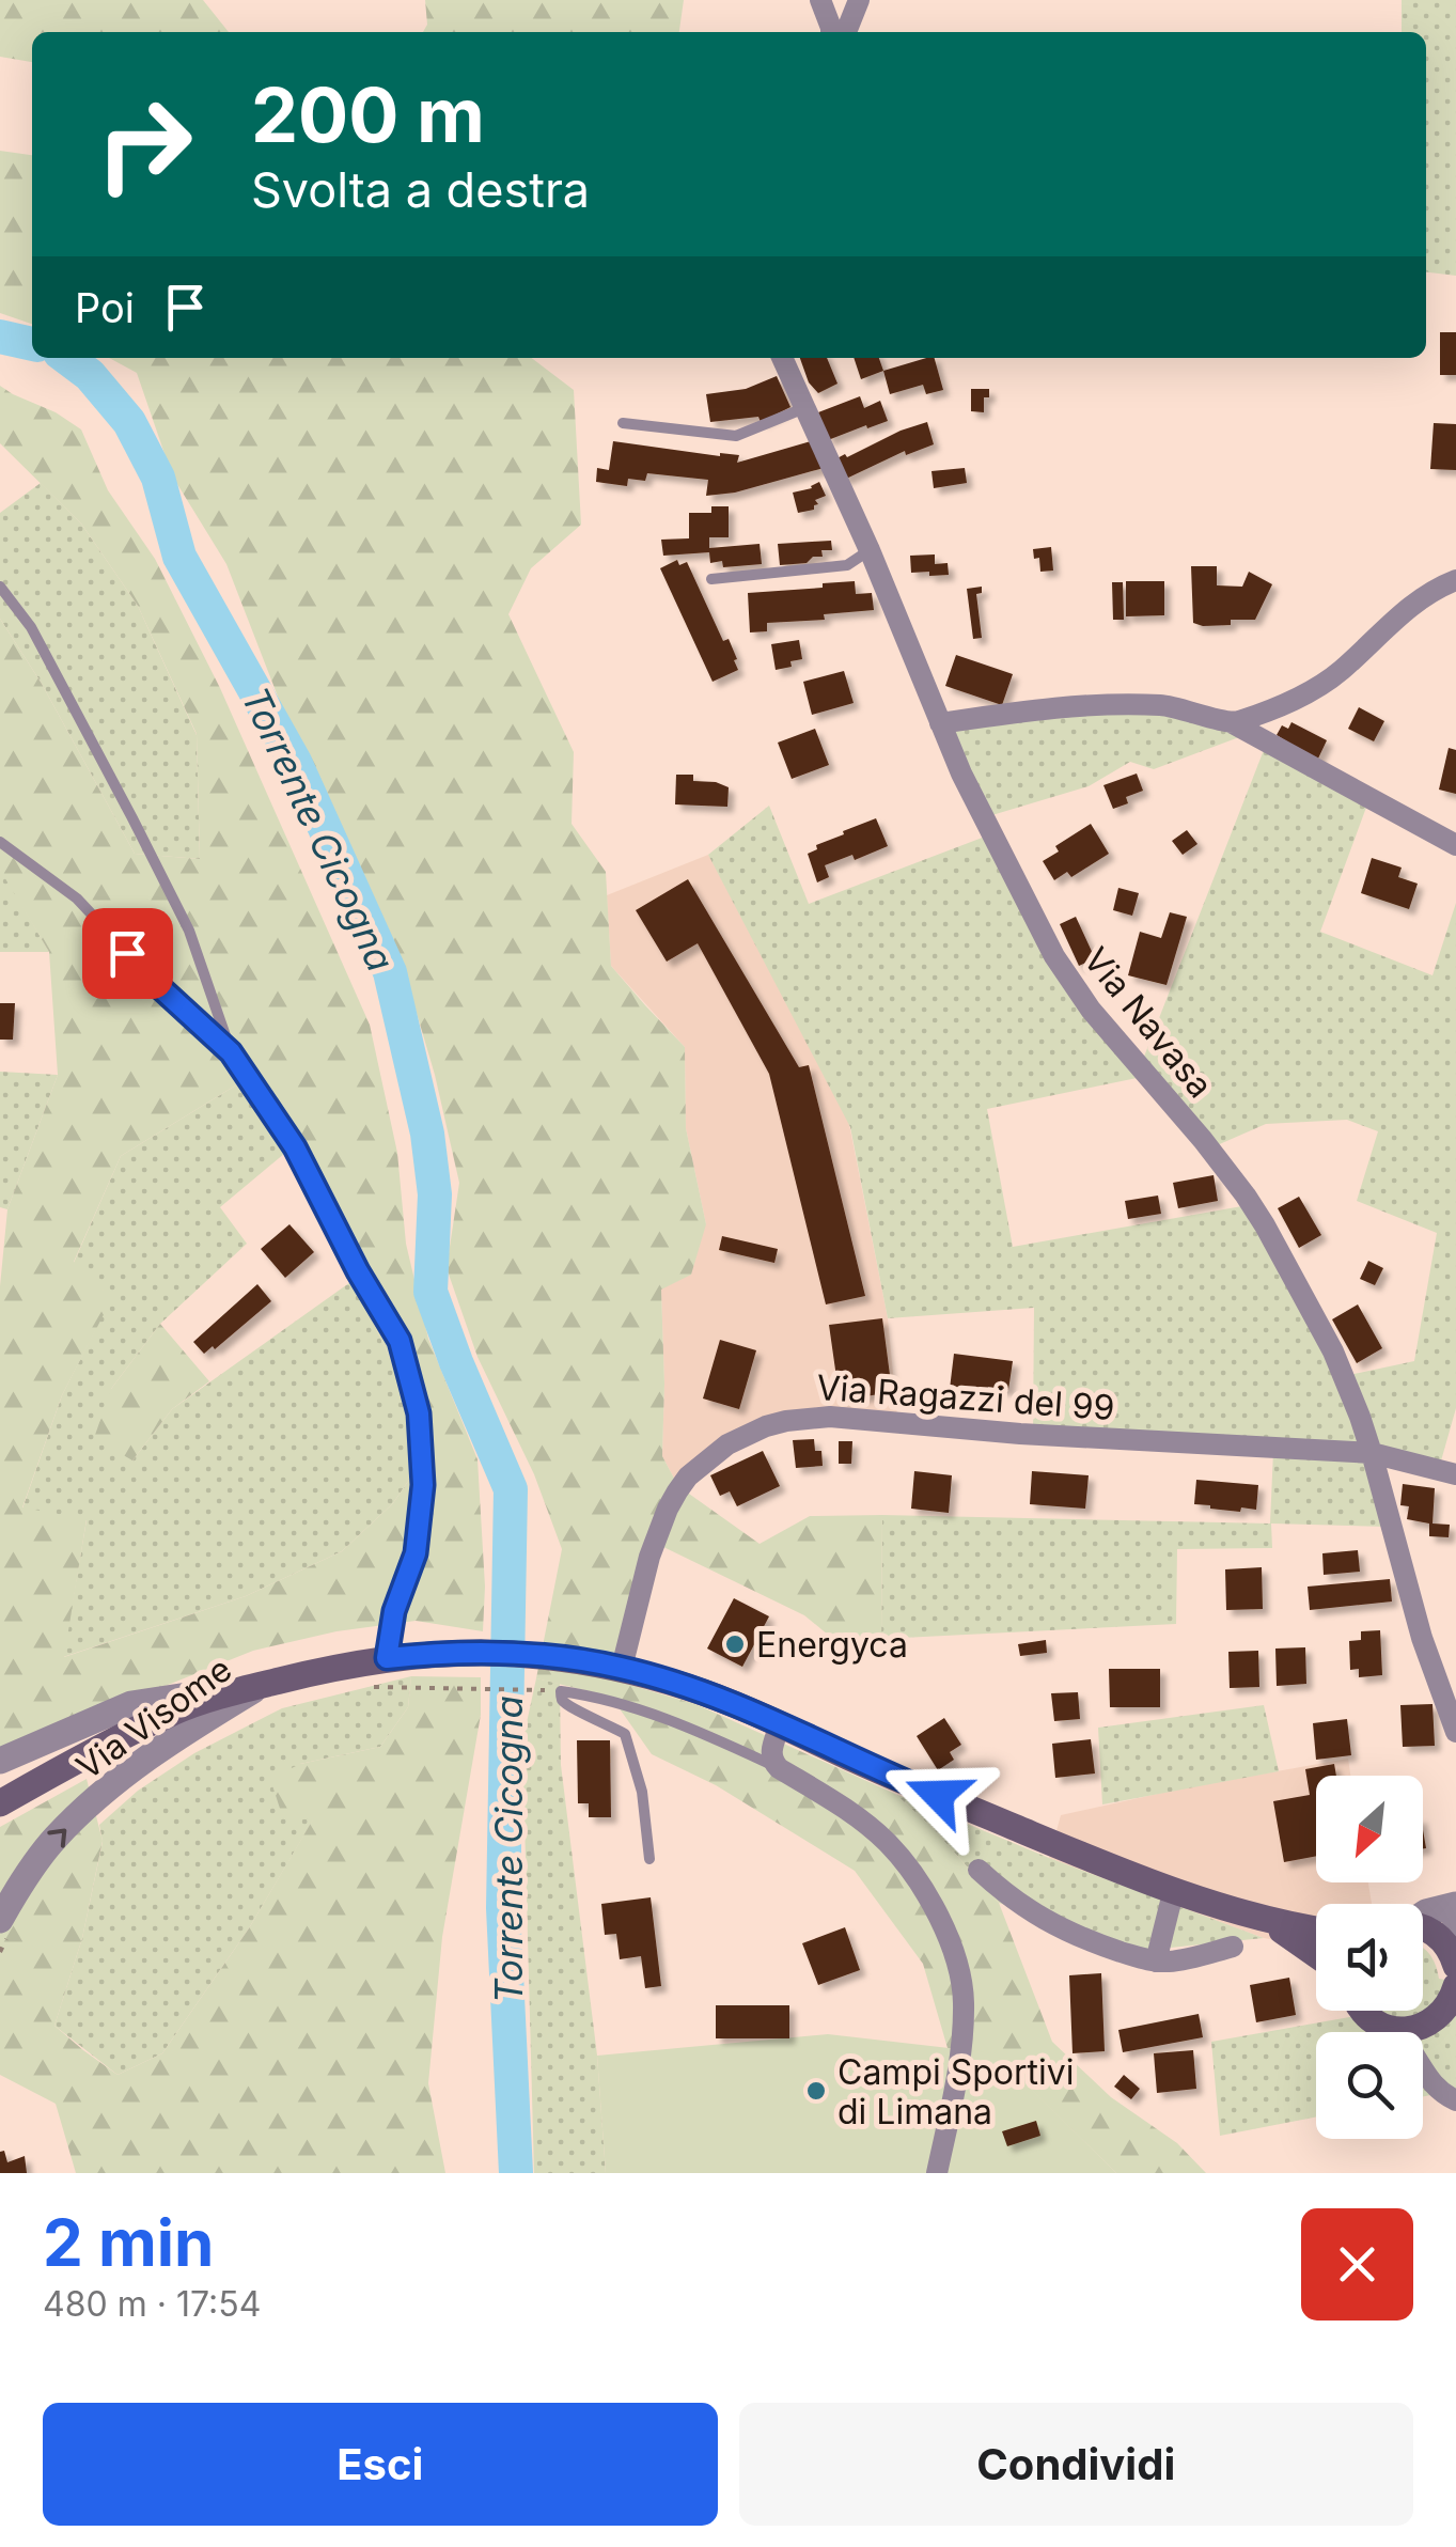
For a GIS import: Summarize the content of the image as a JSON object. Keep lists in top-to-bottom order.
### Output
{
  "streets": {
    "street": ["Via Navasa", "Via Ragazzi del 99", "Via Visome"]
  },
  "crossings": [
    ["Via Navasa", "Via Ragazzi del 99"]
  ],
  "one_way": ["Via Visome"],
  "water": ["Torrente Cicogna"],
  "places": ["Energyca", "Campi Sportivi di Limana"],
  "north": "bottom left",
  "page": {
    "turn": ["200 m", "Svolta a destra"],
    "then": "Poi",
    "heading": ["2 min", "480 m · 17:54"],
    "buttons": ["Esci", "Condividi"]
  }
}
